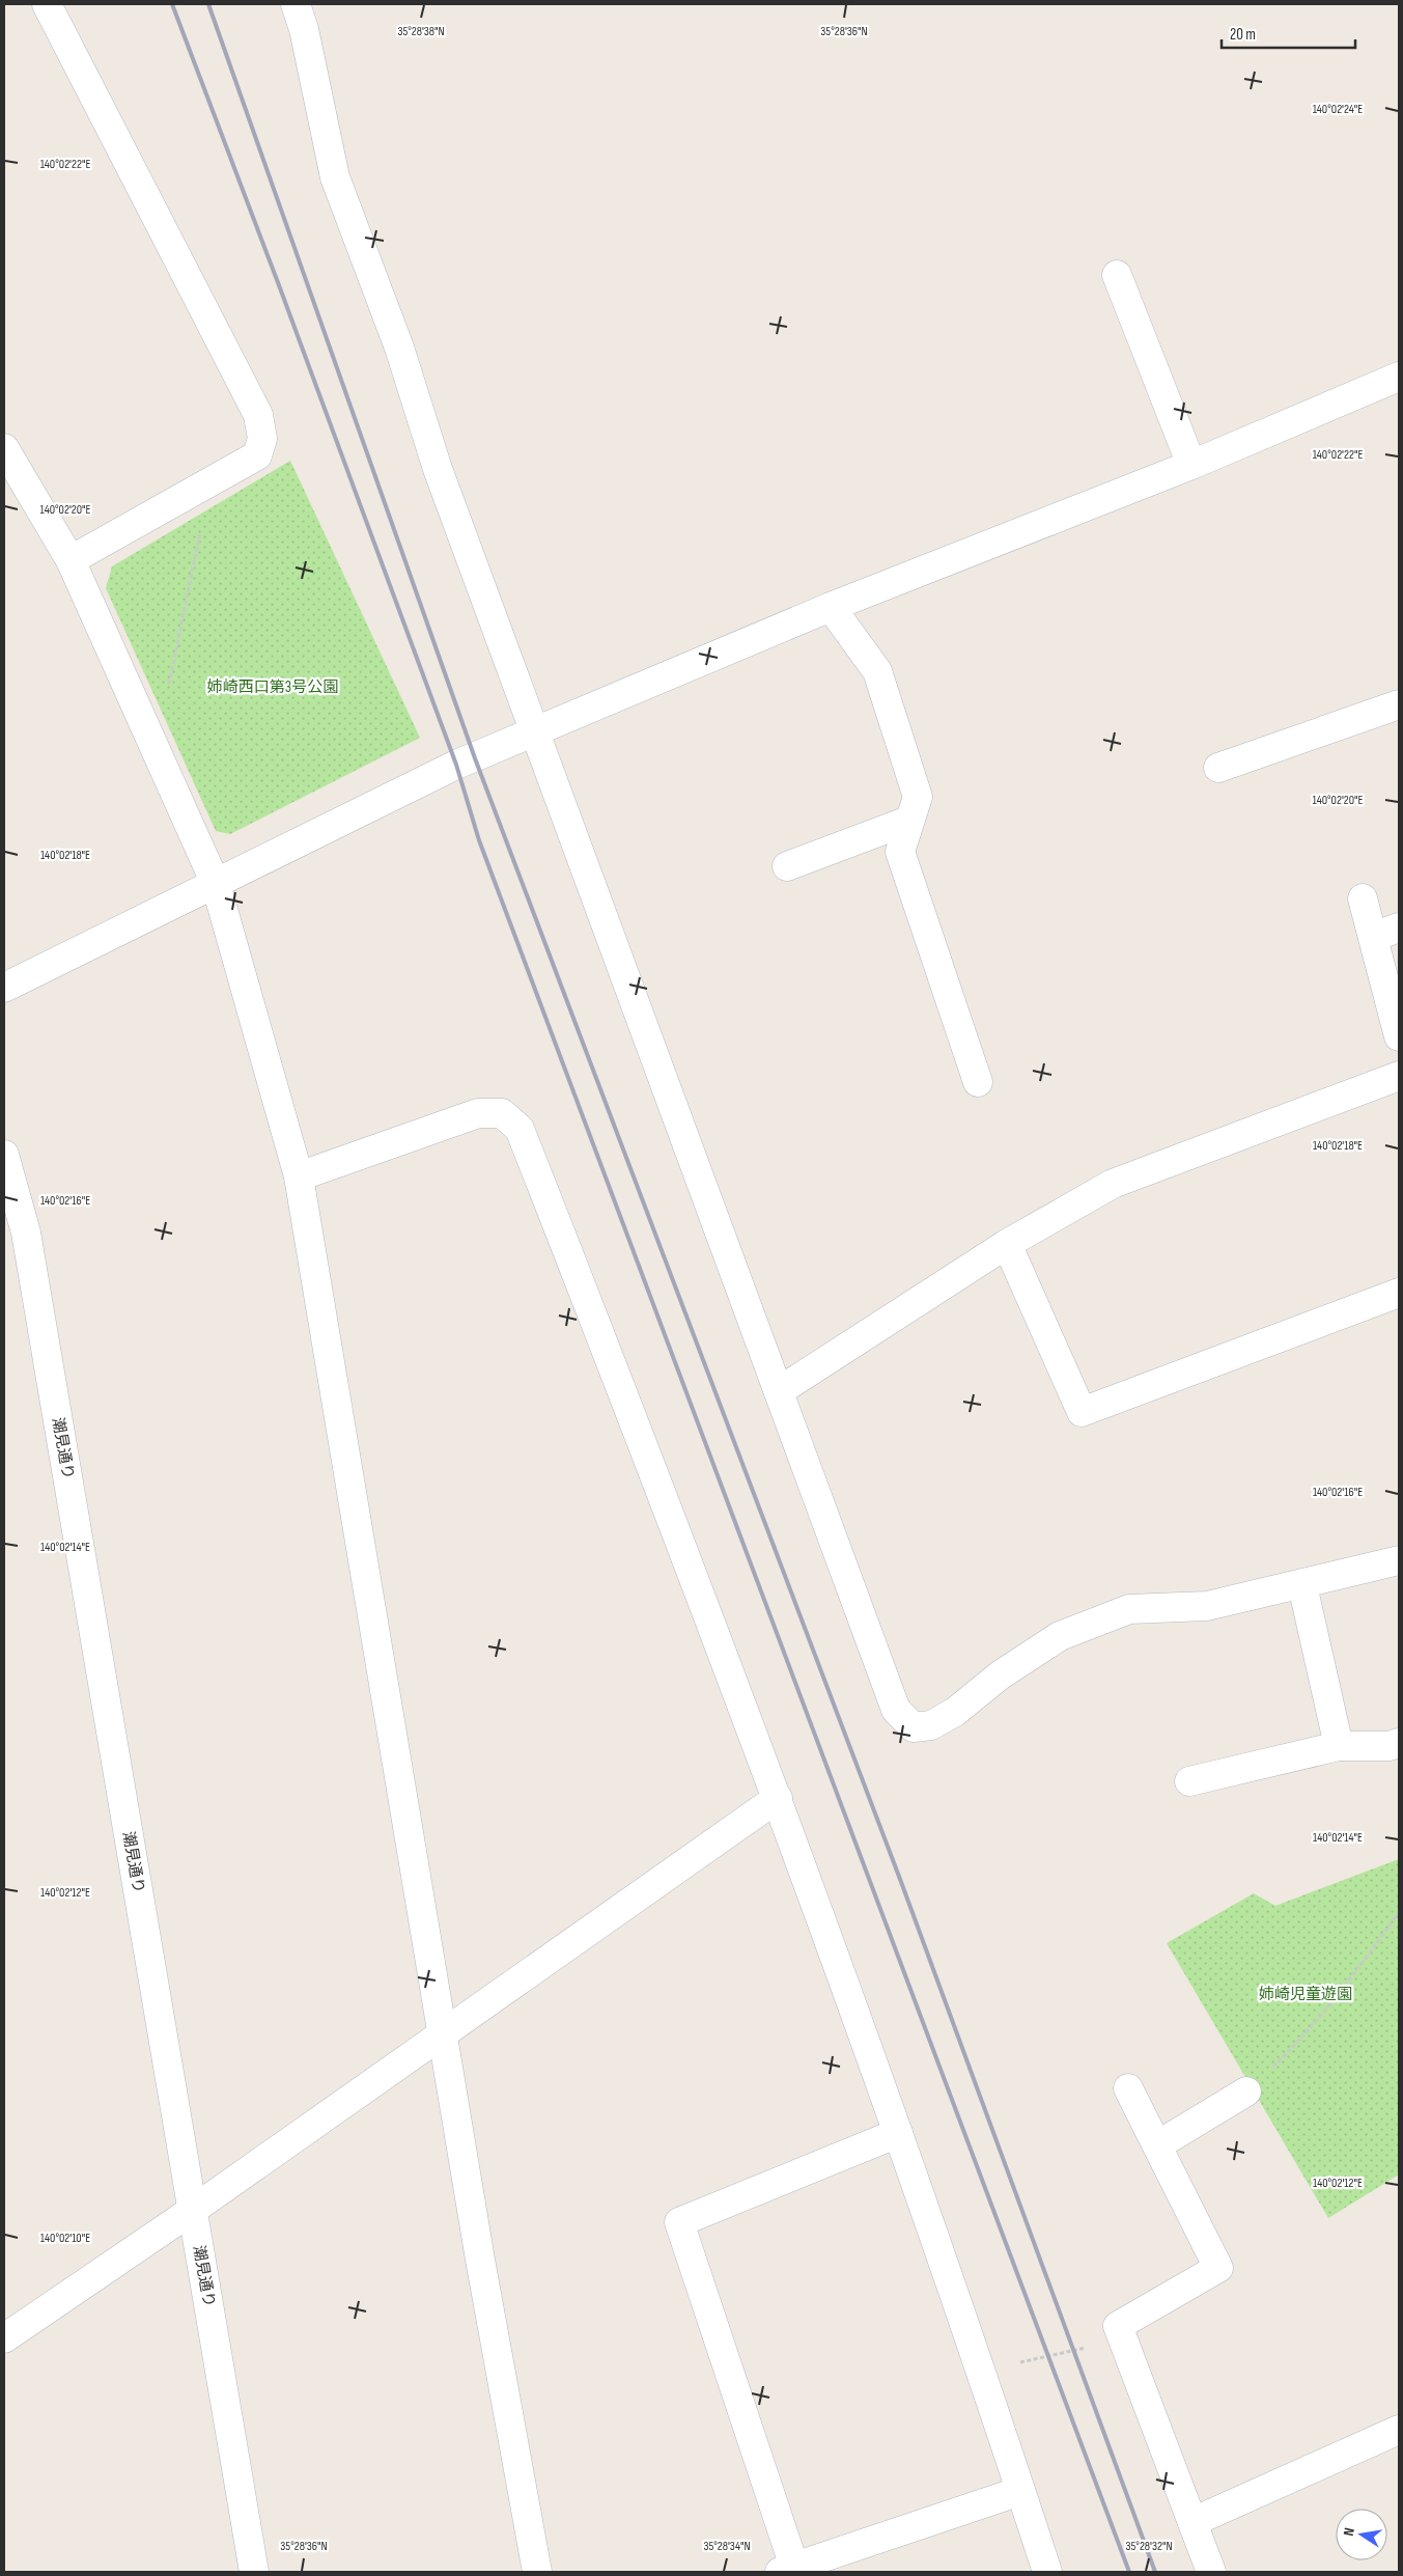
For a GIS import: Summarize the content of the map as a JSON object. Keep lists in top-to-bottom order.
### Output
{
  "streets": {
    "street": ["潮見通り"]
  },
  "parks": ["姉崎西口第3号公園", "姉崎児童遊園"],
  "scale_bar": "20 m",
  "north": "left",
  "coordinates": [
    "35°28'38\"N",
    "35°28'36\"N",
    "140°02'24\"E",
    "140°02'22\"E",
    "140°02'20\"E",
    "140°02'18\"E",
    "140°02'16\"E",
    "140°02'14\"E",
    "140°02'12\"E",
    "140°02'10\"E",
    "35°28'34\"N",
    "35°28'32\"N"
  ]
}
